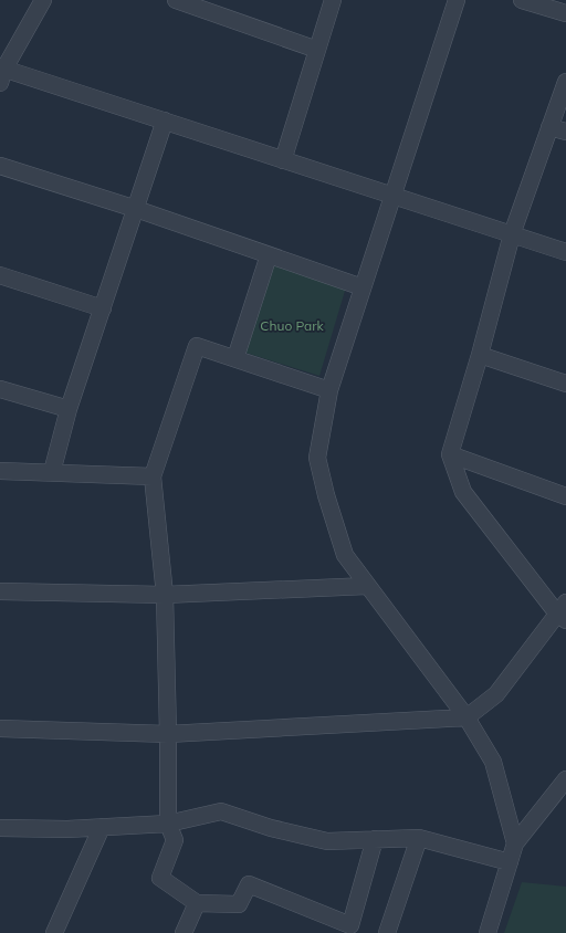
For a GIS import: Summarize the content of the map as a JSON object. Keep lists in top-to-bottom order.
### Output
{
  "parks": ["Chuo Park"]
}
